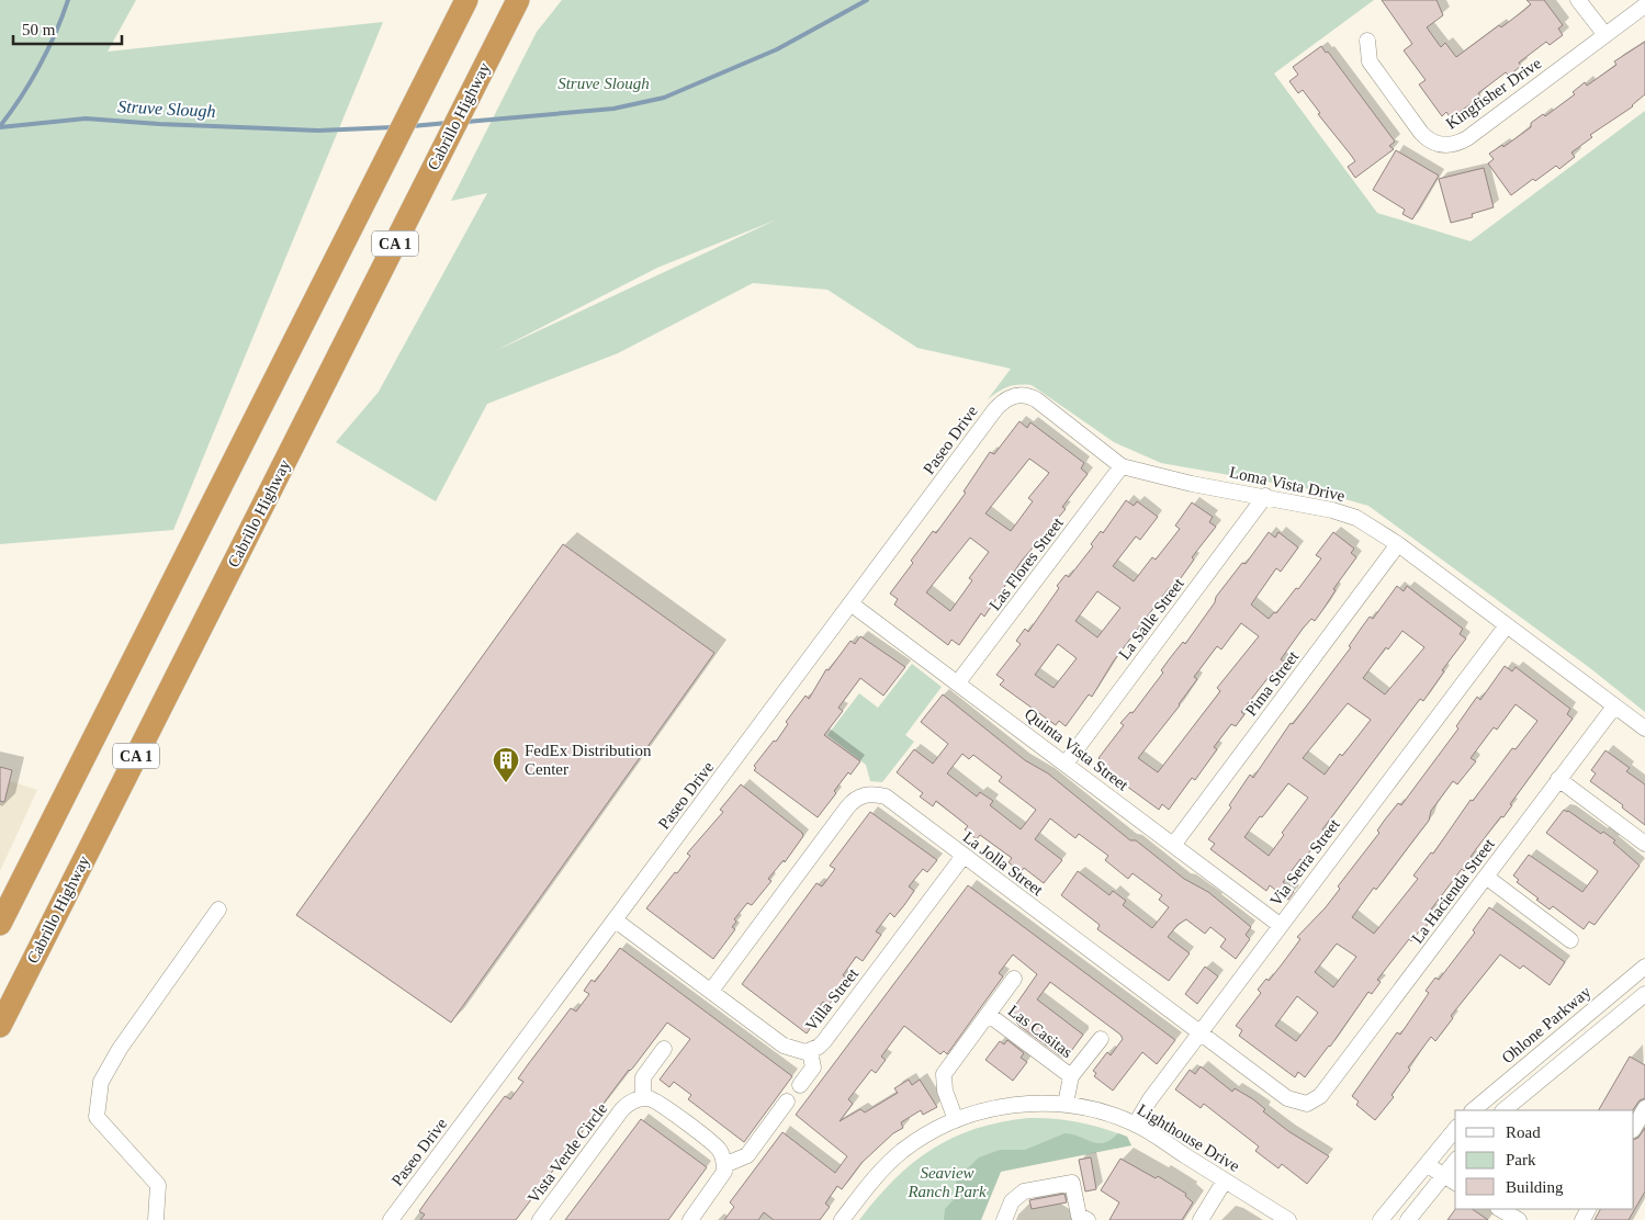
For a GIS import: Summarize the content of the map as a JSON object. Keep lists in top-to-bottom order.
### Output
{
  "streets": {
    "highway": ["Cabrillo Highway", "CA 1"],
    "street": [
      "Kingfisher Drive",
      "Paseo Drive",
      "Loma Vista Drive",
      "Las Flores Street",
      "La Salle Street",
      "Pima Street",
      "Quinta Vista Street",
      "Via Serra Street",
      "La Jolla Street",
      "La Hacienda Street",
      "Villa Street",
      "Ohlone Parkway",
      "Las Casitas",
      "Lighthouse Drive",
      "Vista Verde Circle"
    ]
  },
  "crossings": [
    ["Paseo Drive", "Loma Vista Drive"],
    ["Paseo Drive", "Quinta Vista Street"],
    ["Paseo Drive", "Villa Street"],
    ["Loma Vista Drive", "Las Flores Street"],
    ["Loma Vista Drive", "La Salle Street"],
    ["Loma Vista Drive", "Pima Street"],
    ["Loma Vista Drive", "Via Serra Street"],
    ["Loma Vista Drive", "La Hacienda Street"],
    ["Las Flores Street", "Quinta Vista Street"],
    ["La Salle Street", "Quinta Vista Street"],
    ["Pima Street", "Quinta Vista Street"],
    ["Quinta Vista Street", "Via Serra Street"],
    ["Via Serra Street", "La Jolla Street"],
    ["Via Serra Street", "Lighthouse Drive"],
    ["La Jolla Street", "La Hacienda Street"],
    ["La Jolla Street", "Villa Street"]
  ],
  "water": ["Struve Slough"],
  "parks": ["Struve Slough", "Seaview Ranch Park"],
  "places": {
    "building": ["FedEx Distribution Center"]
  },
  "legend": ["Road", "Park", "Building"],
  "scale_bar": "50 m"
}
